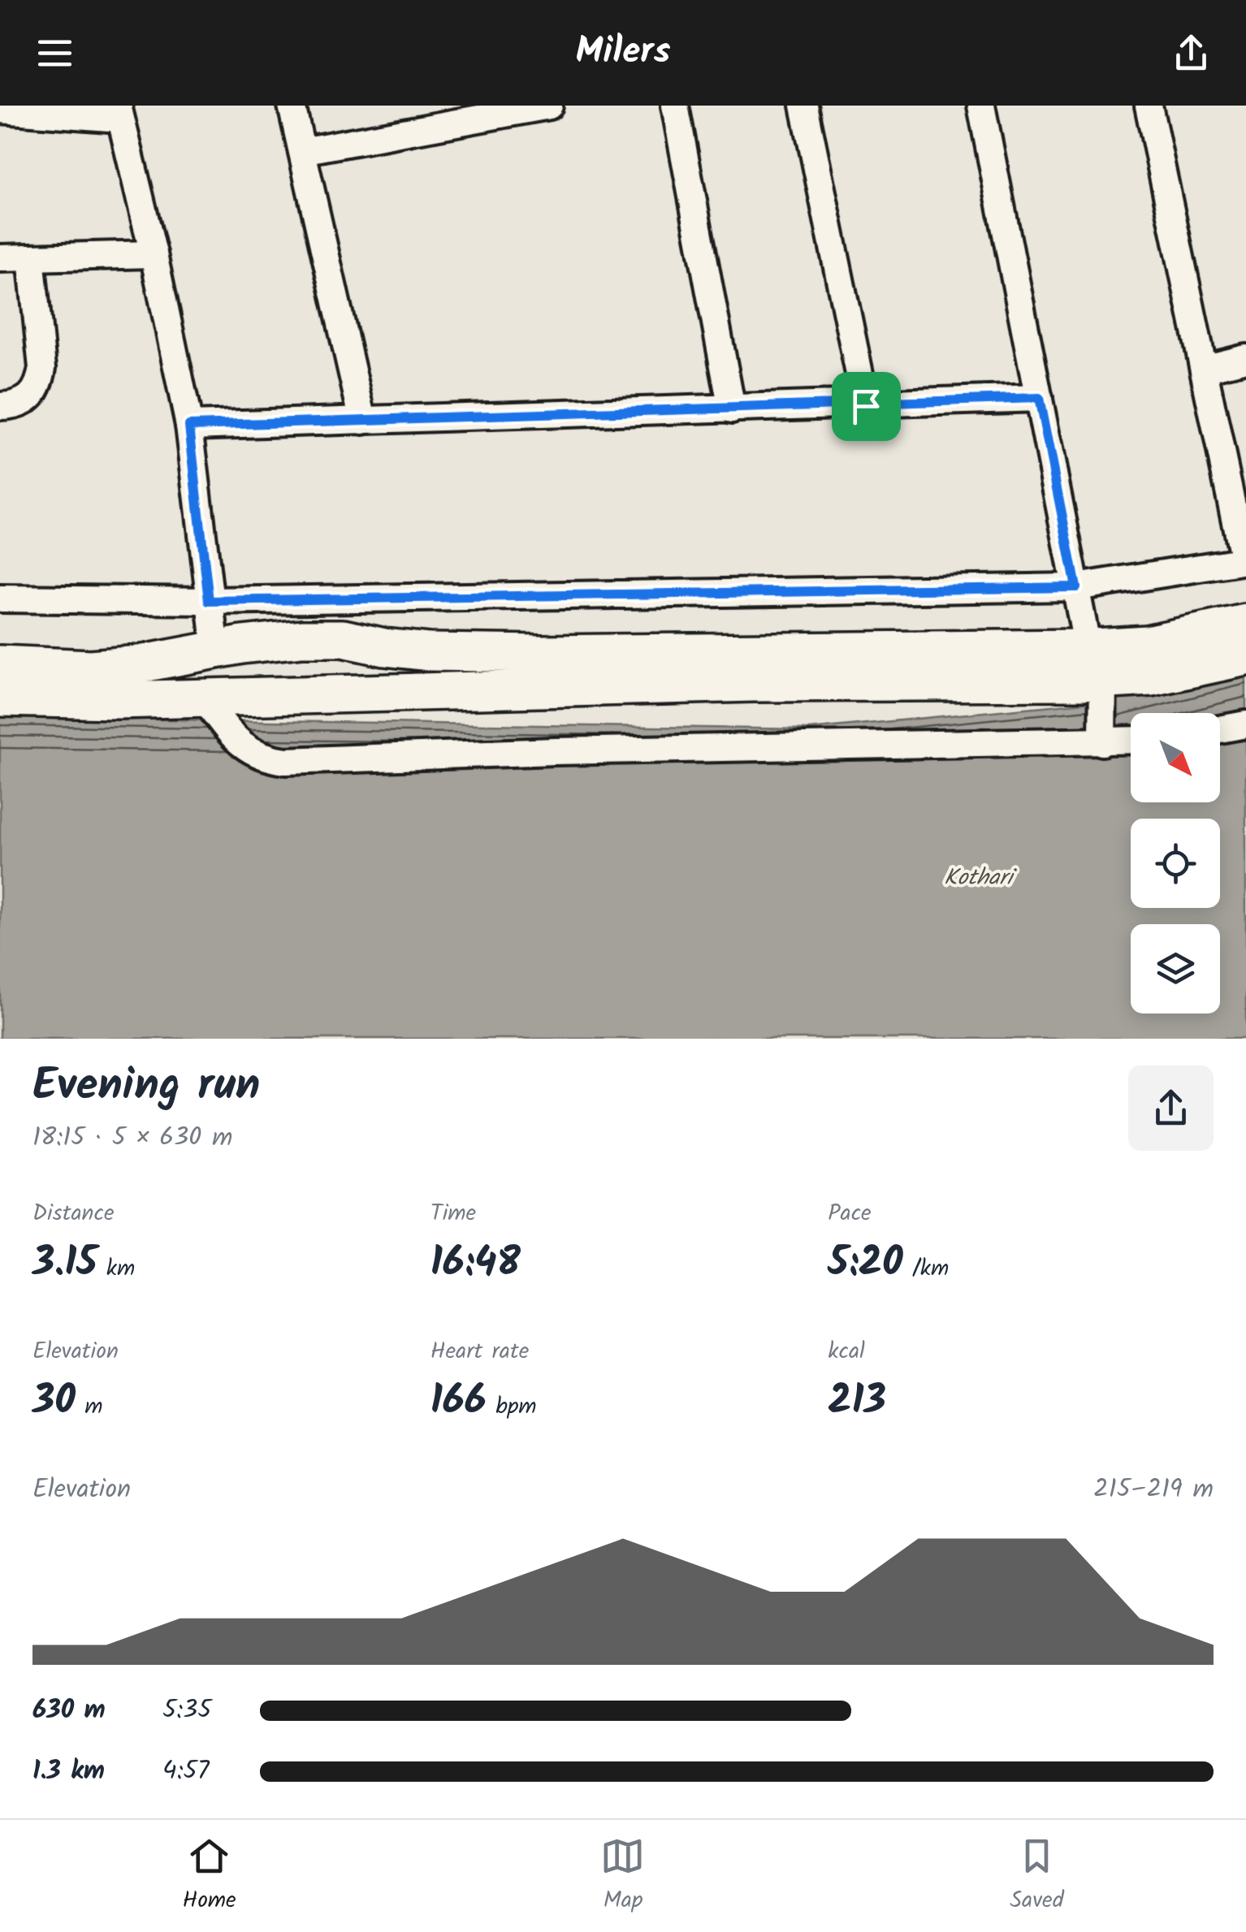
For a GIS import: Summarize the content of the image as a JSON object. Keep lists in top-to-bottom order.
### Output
{
  "water": ["Kothari"],
  "north": "bottom right",
  "page": {
    "header": "Milers",
    "heading": ["Evening run", "18:15 · 5 × 630 m"],
    "stats": [
      ["Distance", "3.15 km"],
      ["Time", "16:48"],
      ["Pace", "5:20 /km"],
      ["Elevation", "30 m"],
      ["Heart rate", "166 bpm"],
      ["kcal", "213"]
    ],
    "chart": ["Elevation", "215–219 m"],
    "list": [
      {
        "name": "630 m",
        "note": "5:35"
      },
      {
        "name": "1.3 km",
        "note": "4:57"
      }
    ],
    "tabs": ["Home", "Map", "Saved"]
  }
}
